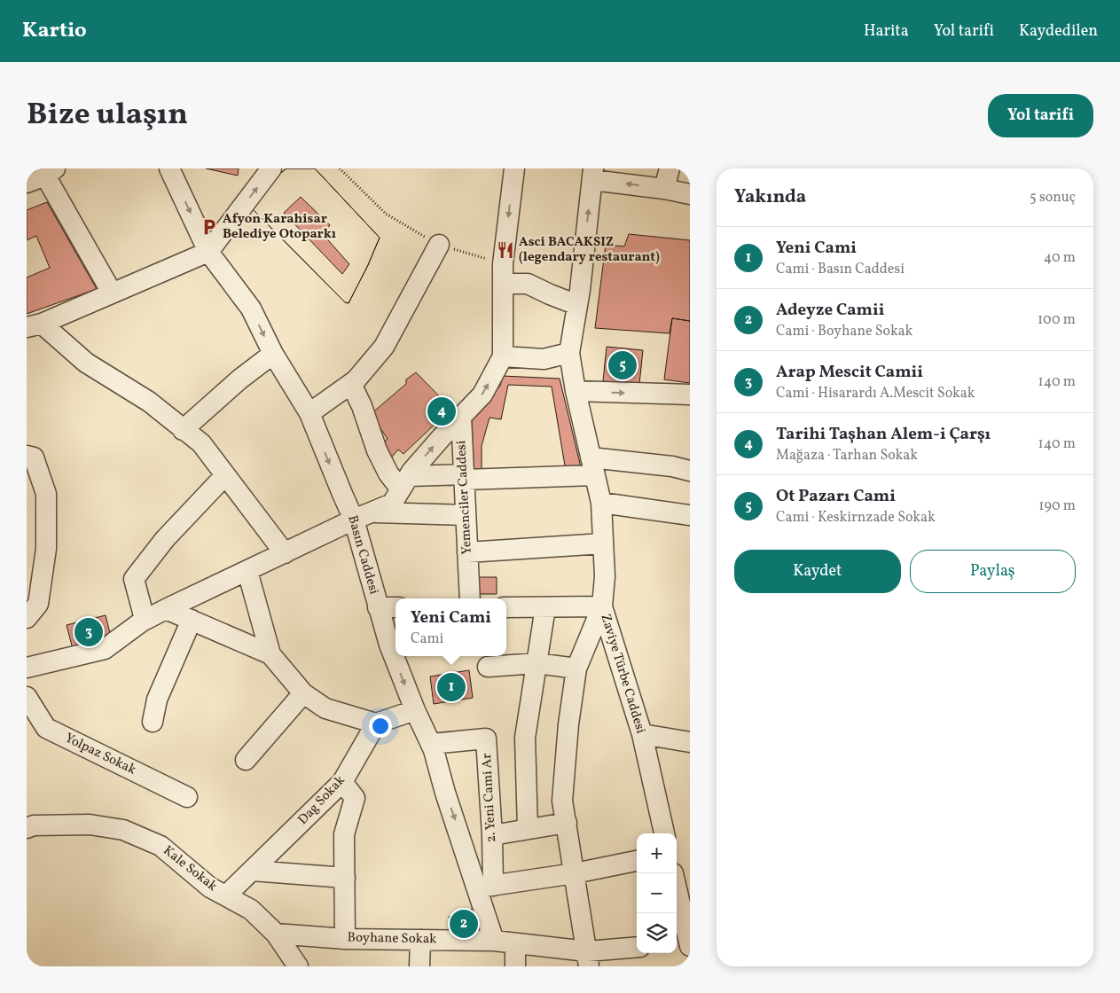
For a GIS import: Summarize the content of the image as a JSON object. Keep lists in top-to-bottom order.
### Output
{
  "streets": {
    "street": [
      "Yemenciler Caddesi",
      "Basın Caddesi",
      "Zaviye Türbe Caddesi",
      "Yolpaz Sokak",
      "2. Yeni Cami Ar",
      "Dag Sokak",
      "Kale Sokak",
      "Boyhane Sokak"
    ]
  },
  "crossings": [
    ["Basın Caddesi", "2. Yeni Cami Ar"],
    ["Basın Caddesi", "Boyhane Sokak"],
    ["Dag Sokak", "Kale Sokak"],
    ["Kale Sokak", "Boyhane Sokak"]
  ],
  "places": {
    "parking": ["Afyon Karahisar Belediye Otoparkı"],
    "restaurant": ["Asci BACAKSIZ (legendary restaurant)"]
  },
  "page": {
    "header": "Kartio",
    "nav": ["Harita", "Yol tarifi", "Kaydedilen"],
    "title": "Bize ulaşın",
    "buttons": [
      "Yol tarifi",
      ["Kaydet", "Paylaş"]
    ],
    "heading": ["Yakında", "5 sonuç"],
    "list": [
      {
        "mark": "1",
        "name": "Yeni Cami",
        "note": "Cami · Basın Caddesi",
        "value": "40 m"
      },
      {
        "mark": "2",
        "name": "Adeyze Camii",
        "note": "Cami · Boyhane Sokak",
        "value": "100 m"
      },
      {
        "mark": "3",
        "name": "Arap Mescit Camii",
        "note": "Cami · Hisarardı A.Mescit Sokak",
        "value": "140 m"
      },
      {
        "mark": "4",
        "name": "Tarihi Taşhan Alem-i Çarşı",
        "note": "Mağaza · Tarhan Sokak",
        "value": "140 m"
      },
      {
        "mark": "5",
        "name": "Ot Pazarı Cami",
        "note": "Cami · Keskirnzade Sokak",
        "value": "190 m"
      }
    ],
    "pins": [
      "5",
      "4",
      "3",
      "1",
      "2"
    ],
    "popup": ["Yeni Cami", "Cami"],
    "map_buttons": ["+", "−"]
  }
}
